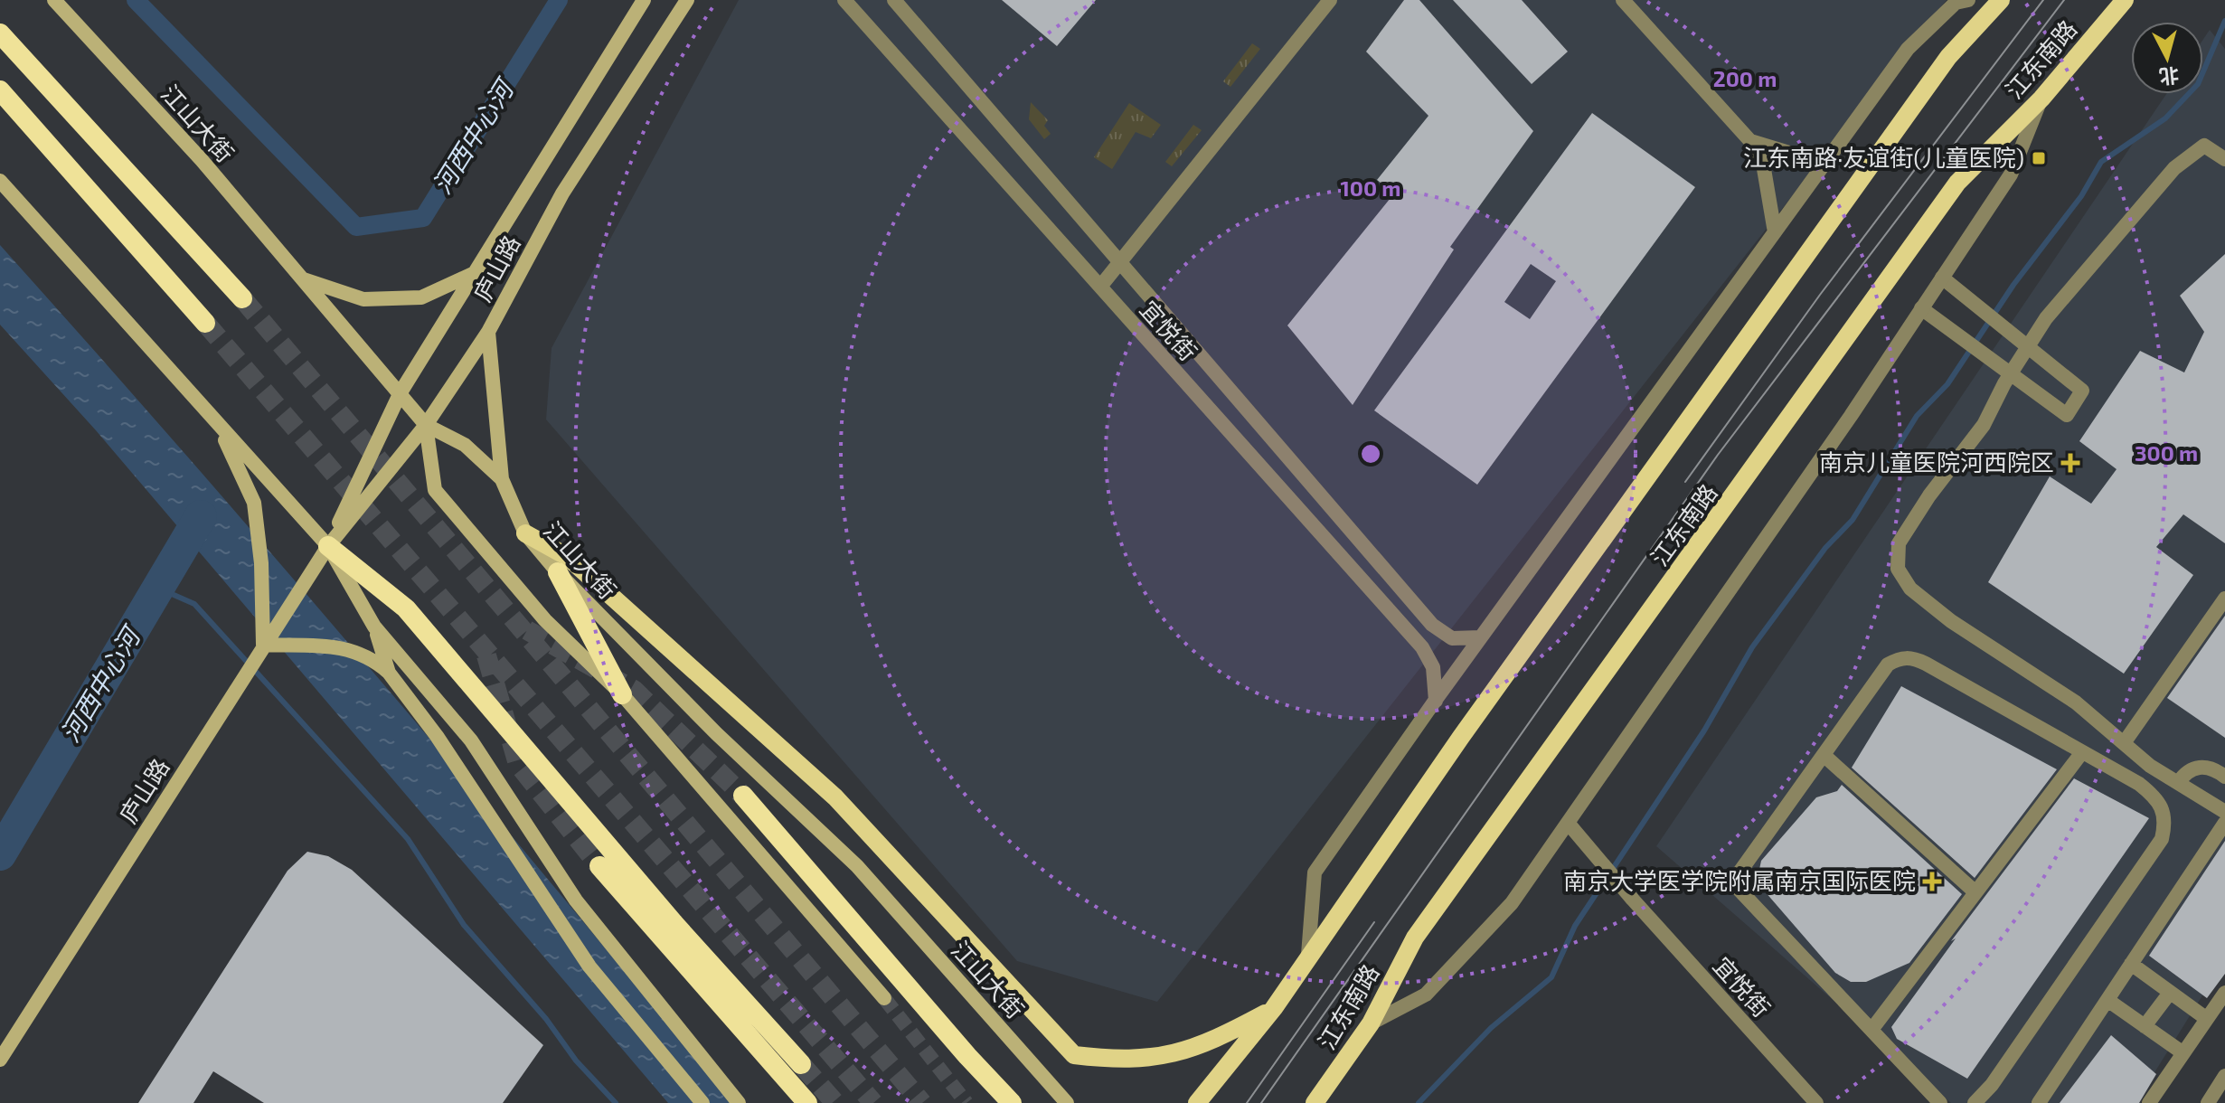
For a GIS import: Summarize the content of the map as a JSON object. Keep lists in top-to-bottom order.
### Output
{
  "streets": {
    "main road": ["江东南路", "江山大街", "庐山路"],
    "street": ["宜悦街"]
  },
  "crossings": [
    ["江山大街", "庐山路"]
  ],
  "water": ["河西中心河"],
  "places": {
    "transit": ["江东南路·友谊街(儿童医院)"],
    "health": ["南京儿童医院河西院区", "南京大学医学院附属南京国际医院"]
  },
  "north": "bottom",
  "rings": ["200 m", "100 m", "300 m"]
}
